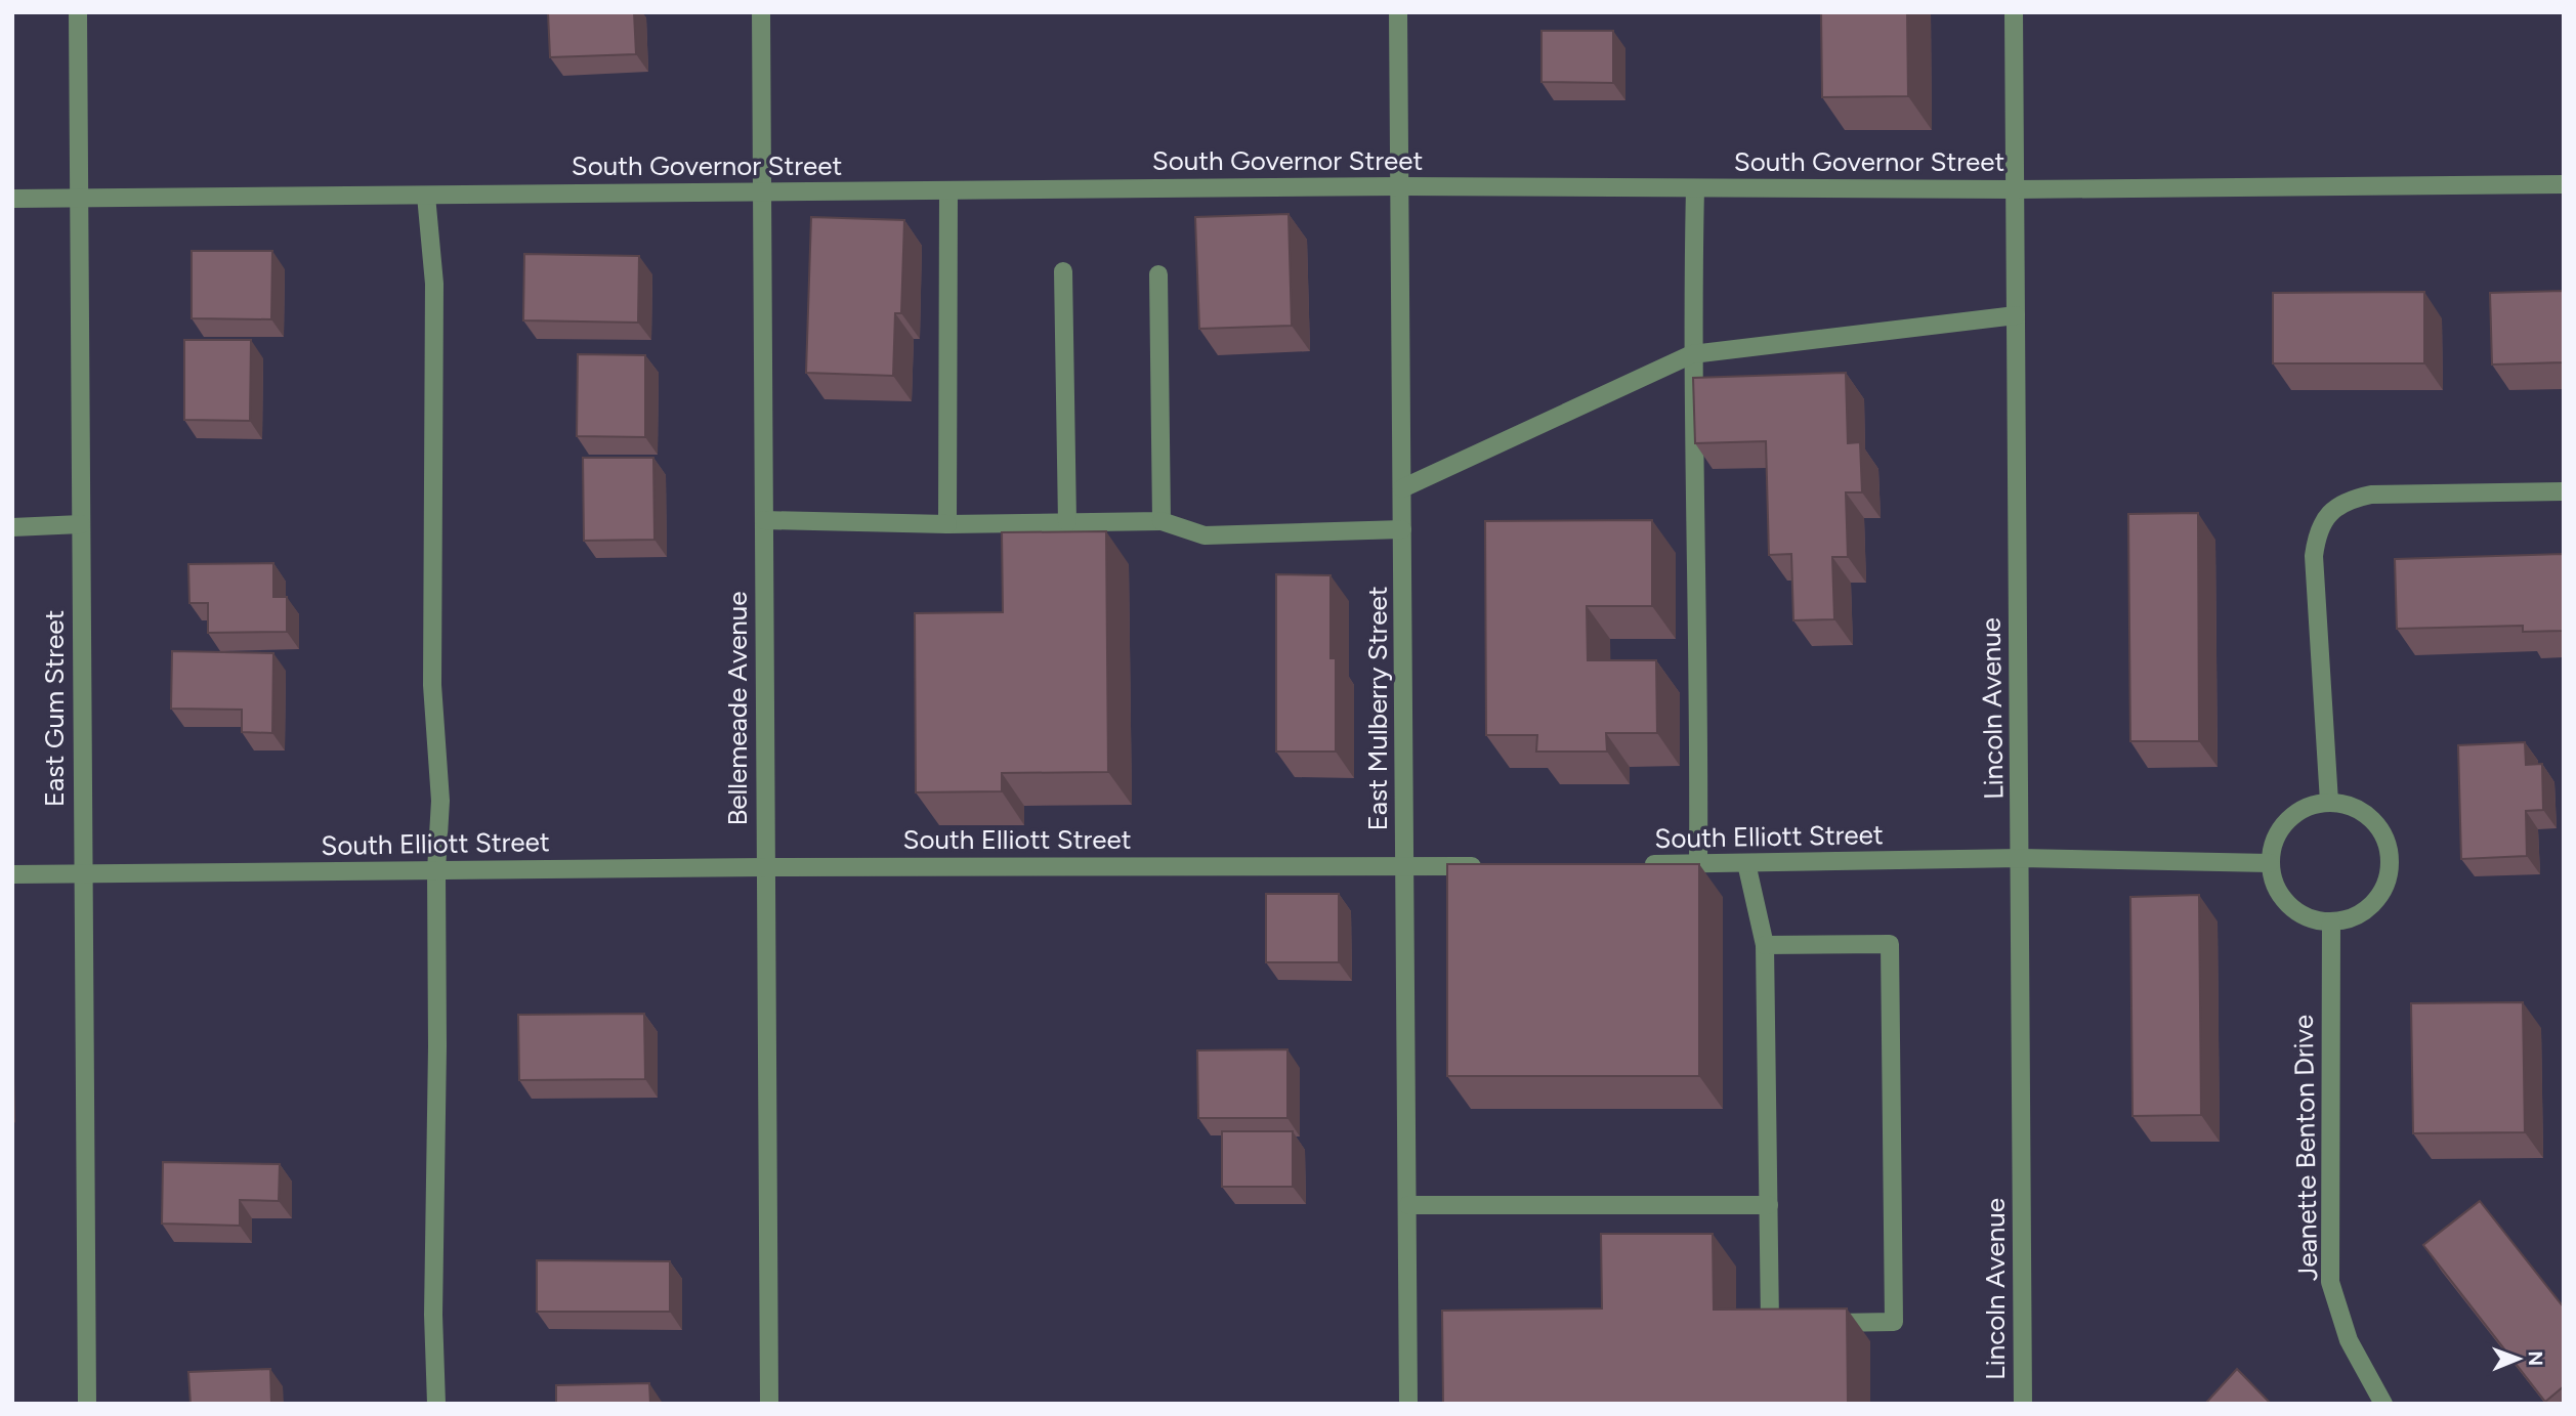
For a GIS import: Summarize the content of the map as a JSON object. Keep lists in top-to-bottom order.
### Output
{
  "streets": {
    "street": [
      "South Governor Street",
      "East Gum Street",
      "Bellemeade Avenue",
      "East Mulberry Street",
      "Lincoln Avenue",
      "South Elliott Street",
      "Jeanette Benton Drive"
    ]
  },
  "crossings": [
    ["South Governor Street", "East Gum Street"],
    ["South Governor Street", "Bellemeade Avenue"],
    ["South Governor Street", "East Mulberry Street"],
    ["South Governor Street", "Lincoln Avenue"],
    ["East Gum Street", "South Elliott Street"],
    ["Bellemeade Avenue", "South Elliott Street"],
    ["East Mulberry Street", "South Elliott Street"],
    ["Lincoln Avenue", "South Elliott Street"],
    ["South Elliott Street", "Jeanette Benton Drive"]
  ],
  "north": "right"
}
